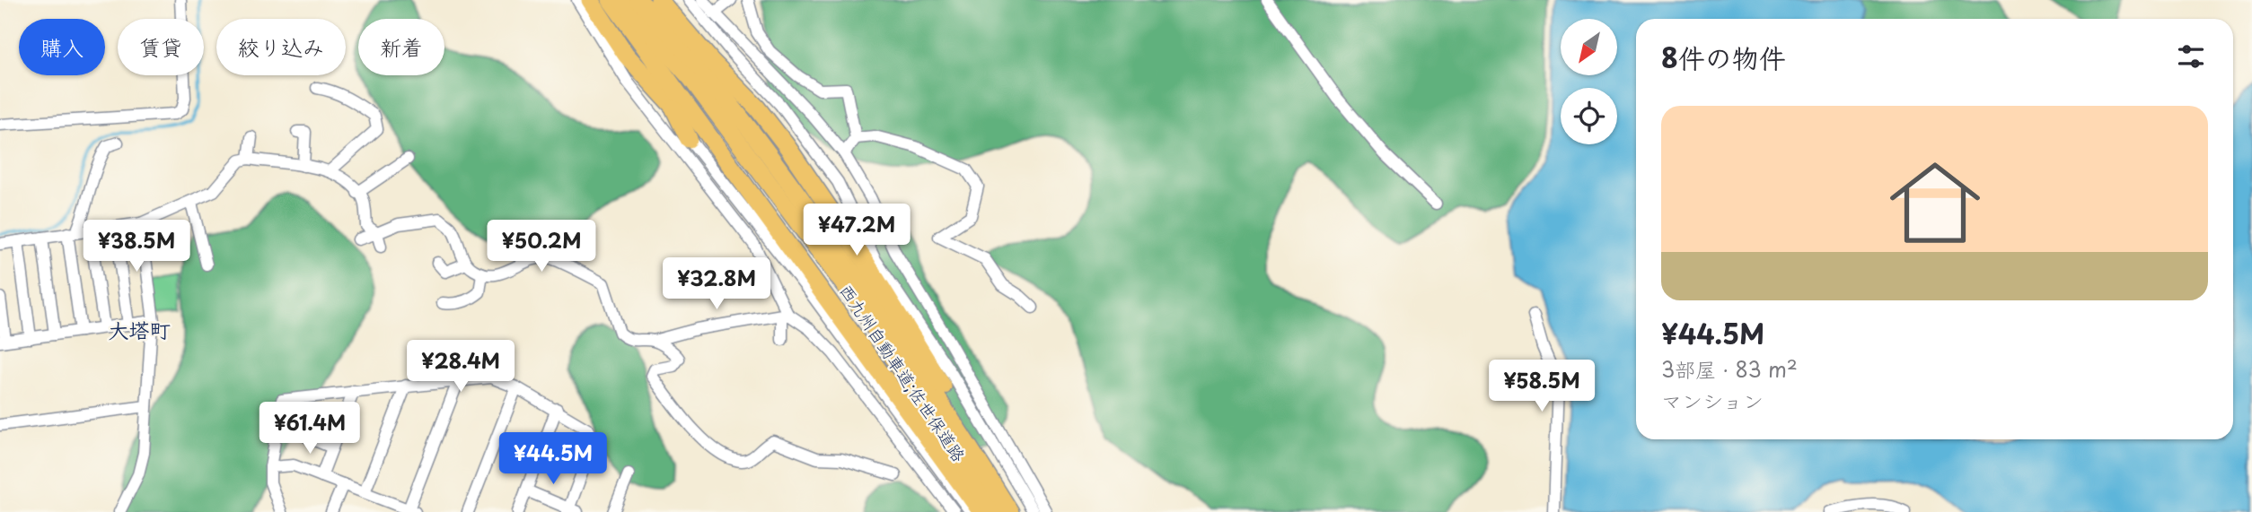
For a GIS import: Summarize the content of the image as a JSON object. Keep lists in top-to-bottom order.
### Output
{
  "streets": {
    "highway": ["西九州自動車道;佐世保道路"]
  },
  "districts": ["大塔町"],
  "north": "bottom left",
  "page": {
    "chip": [
      "購入",
      "賃貸",
      "絞り込み",
      "新着"
    ],
    "heading": "8件の物件",
    "list": [
      {
        "name": "¥44.5M",
        "note": "3部屋 · 83 m² · マンション"
      }
    ],
    "price": [
      "¥47.2M",
      "¥38.5M",
      "¥50.2M",
      "¥32.8M",
      "¥28.4M",
      "¥58.5M",
      "¥61.4M",
      "¥44.5M"
    ]
  }
}
